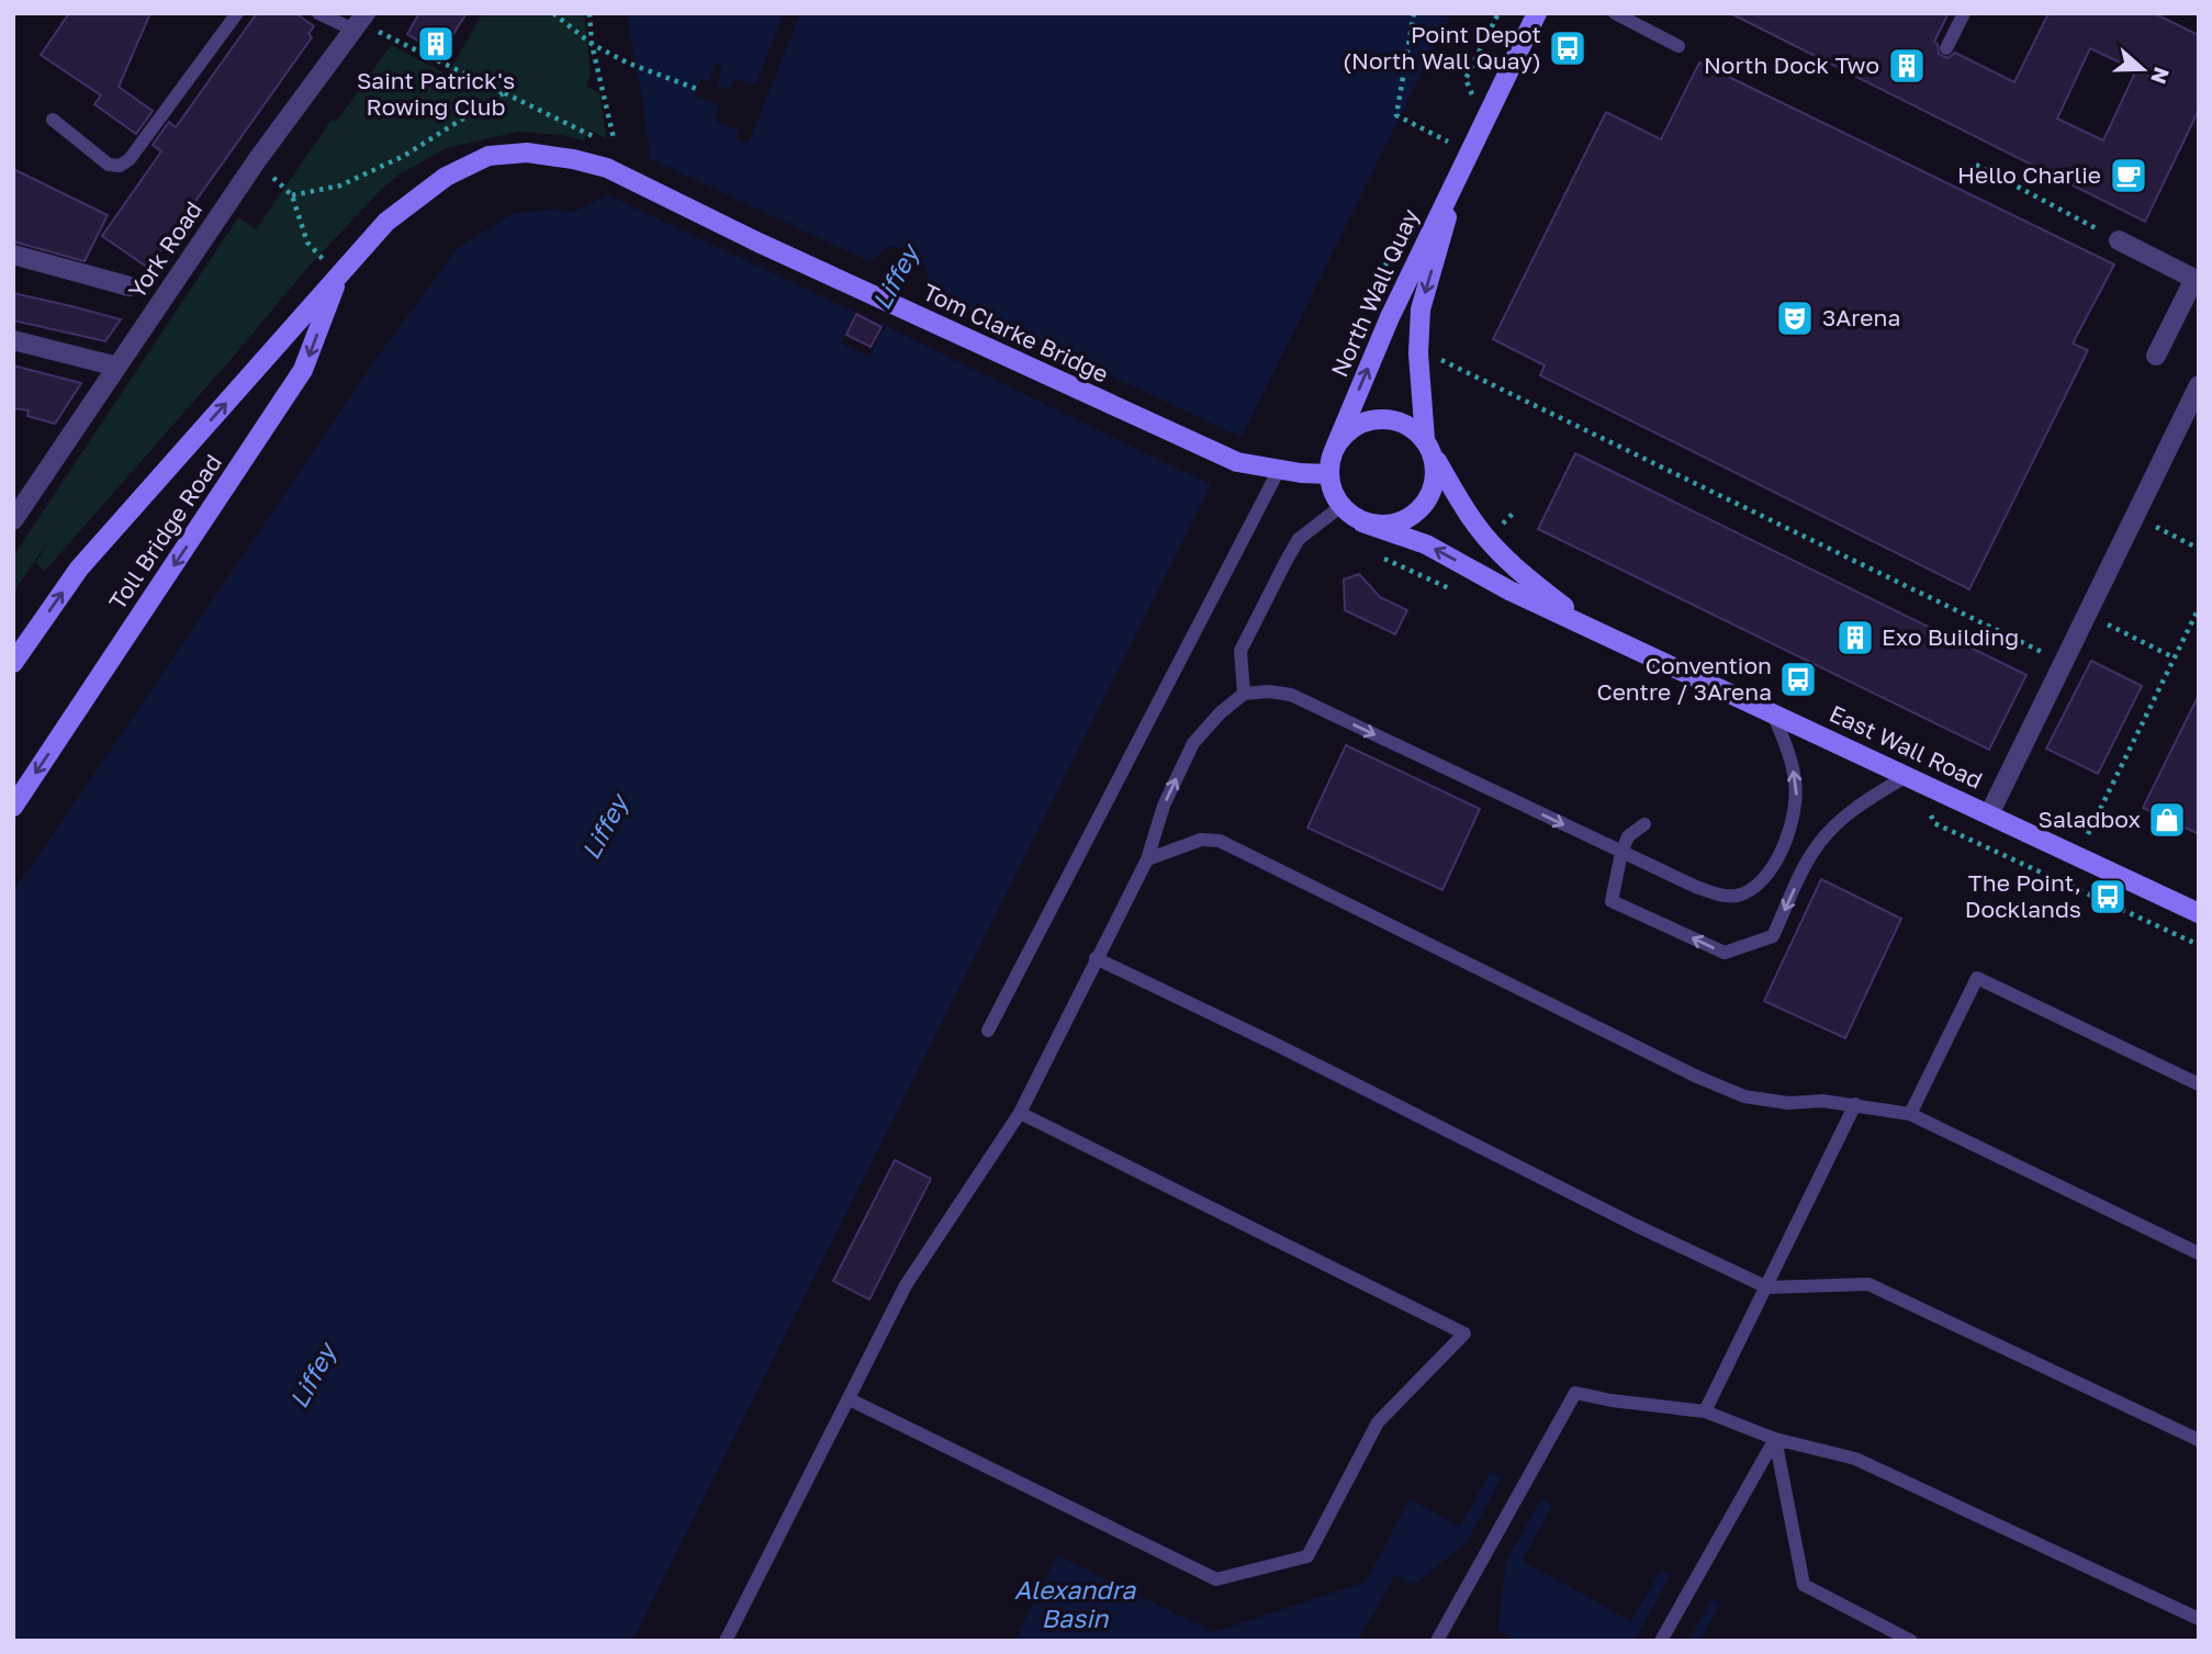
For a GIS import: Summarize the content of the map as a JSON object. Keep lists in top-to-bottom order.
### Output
{
  "streets": {
    "main road": [
      "North Wall Quay",
      "Tom Clarke Bridge",
      "Toll Bridge Road",
      "East Wall Road"
    ],
    "street": ["York Road"]
  },
  "crossings": [
    ["North Wall Quay", "Tom Clarke Bridge"],
    ["North Wall Quay", "East Wall Road"],
    ["Tom Clarke Bridge", "Toll Bridge Road"],
    ["Tom Clarke Bridge", "East Wall Road"]
  ],
  "water": ["Liffey", "Alexandra Basin"],
  "places": {
    "building": ["Saint Patrick's Rowing Club", "North Dock Two", "Exo Building"],
    "bus stop": ["Point Depot (North Wall Quay)", "Convention Centre / 3Arena", "The Point, Docklands"],
    "cafe": ["Hello Charlie"],
    "theatre": ["3Arena"],
    "shop": ["Saladbox"]
  },
  "north": "right"
}
